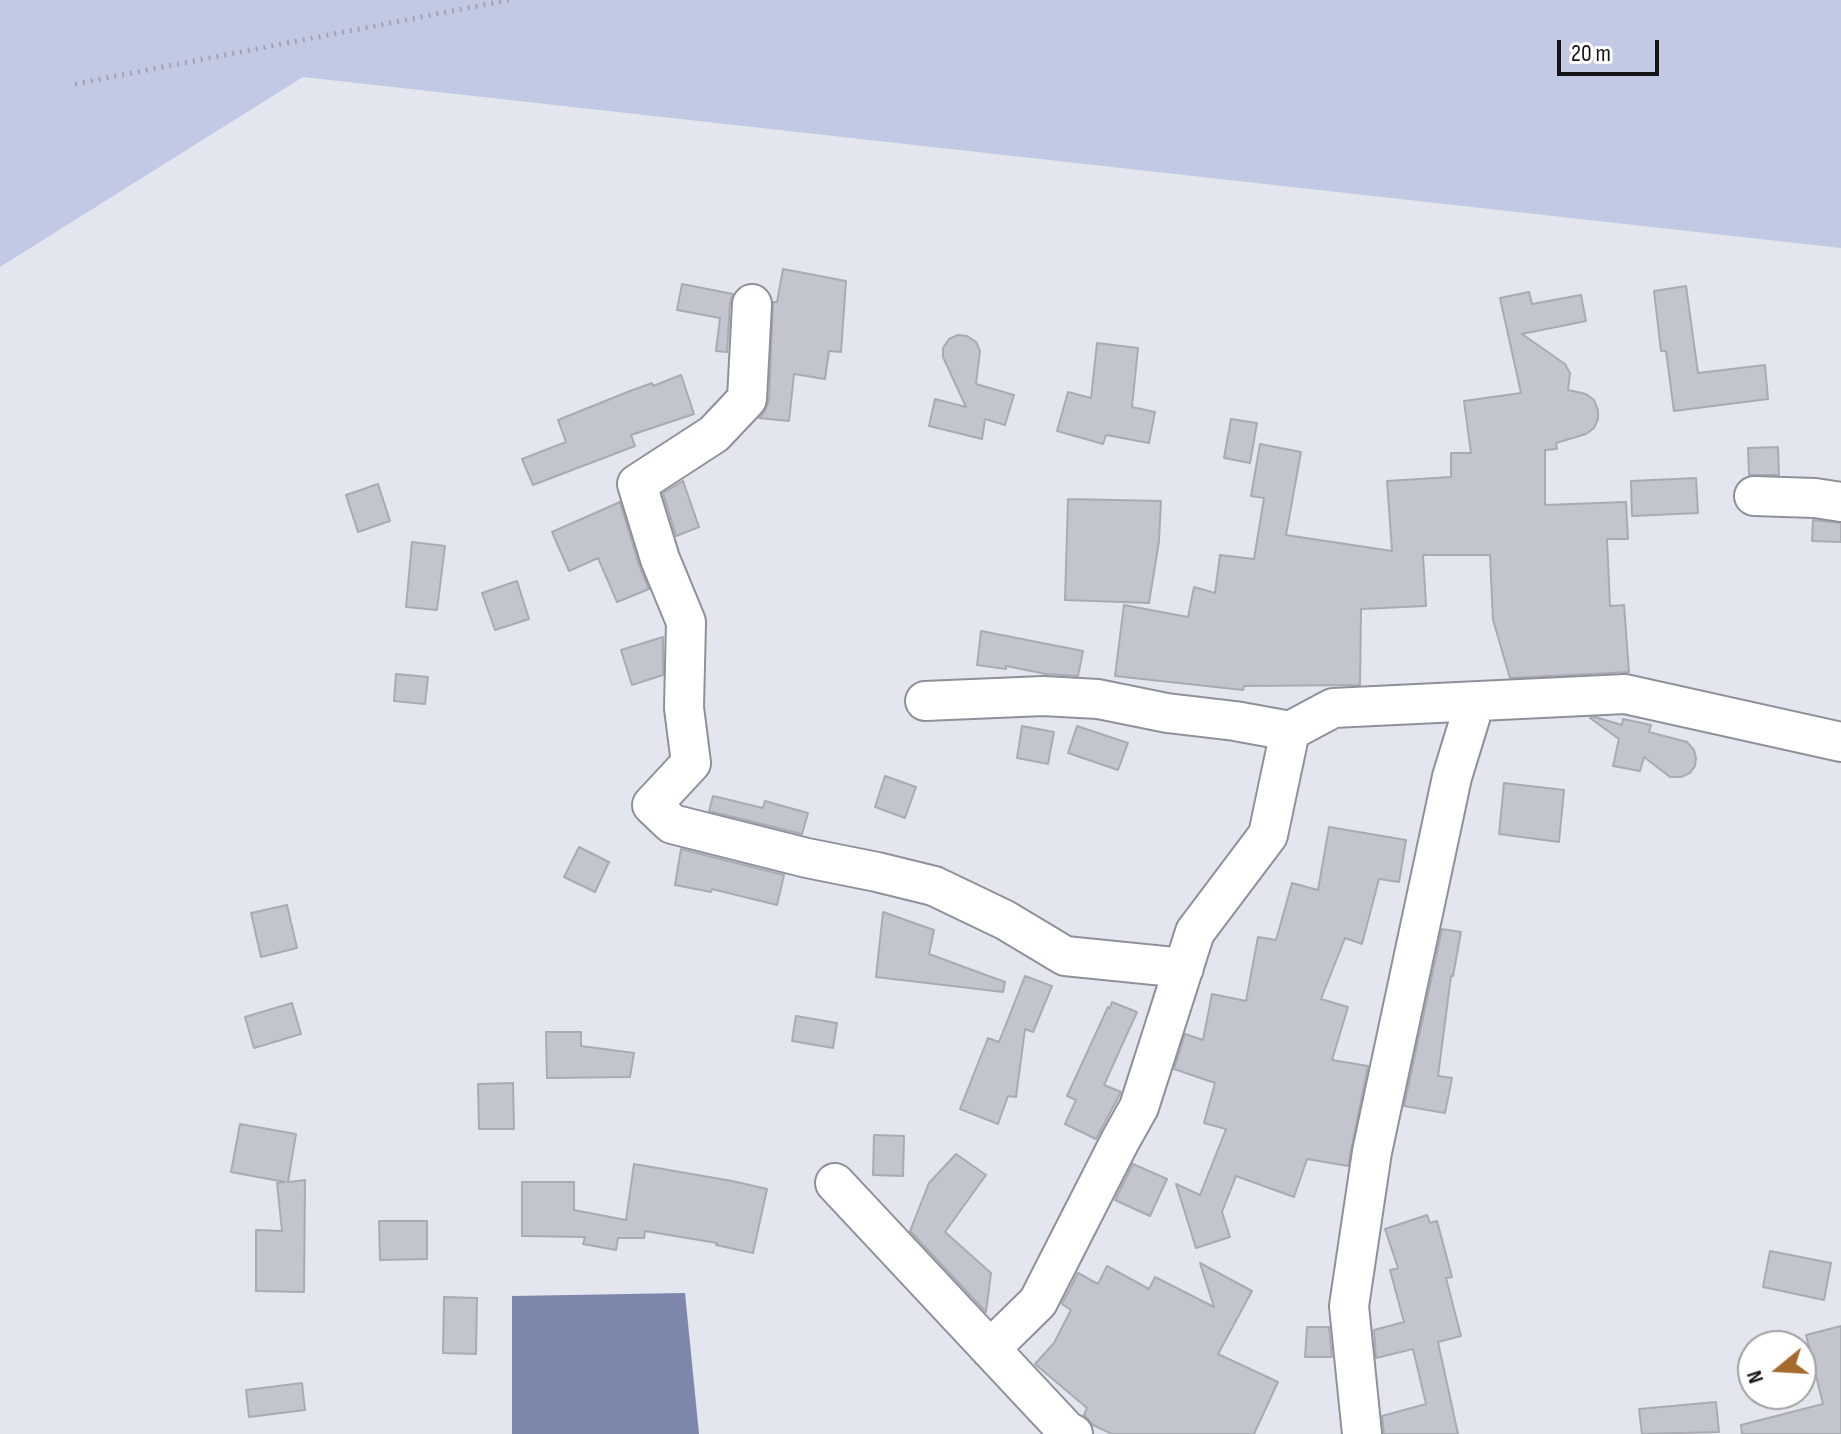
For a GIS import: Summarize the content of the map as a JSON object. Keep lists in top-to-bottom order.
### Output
{
  "scale_bar": "20 m",
  "north": "left"
}
